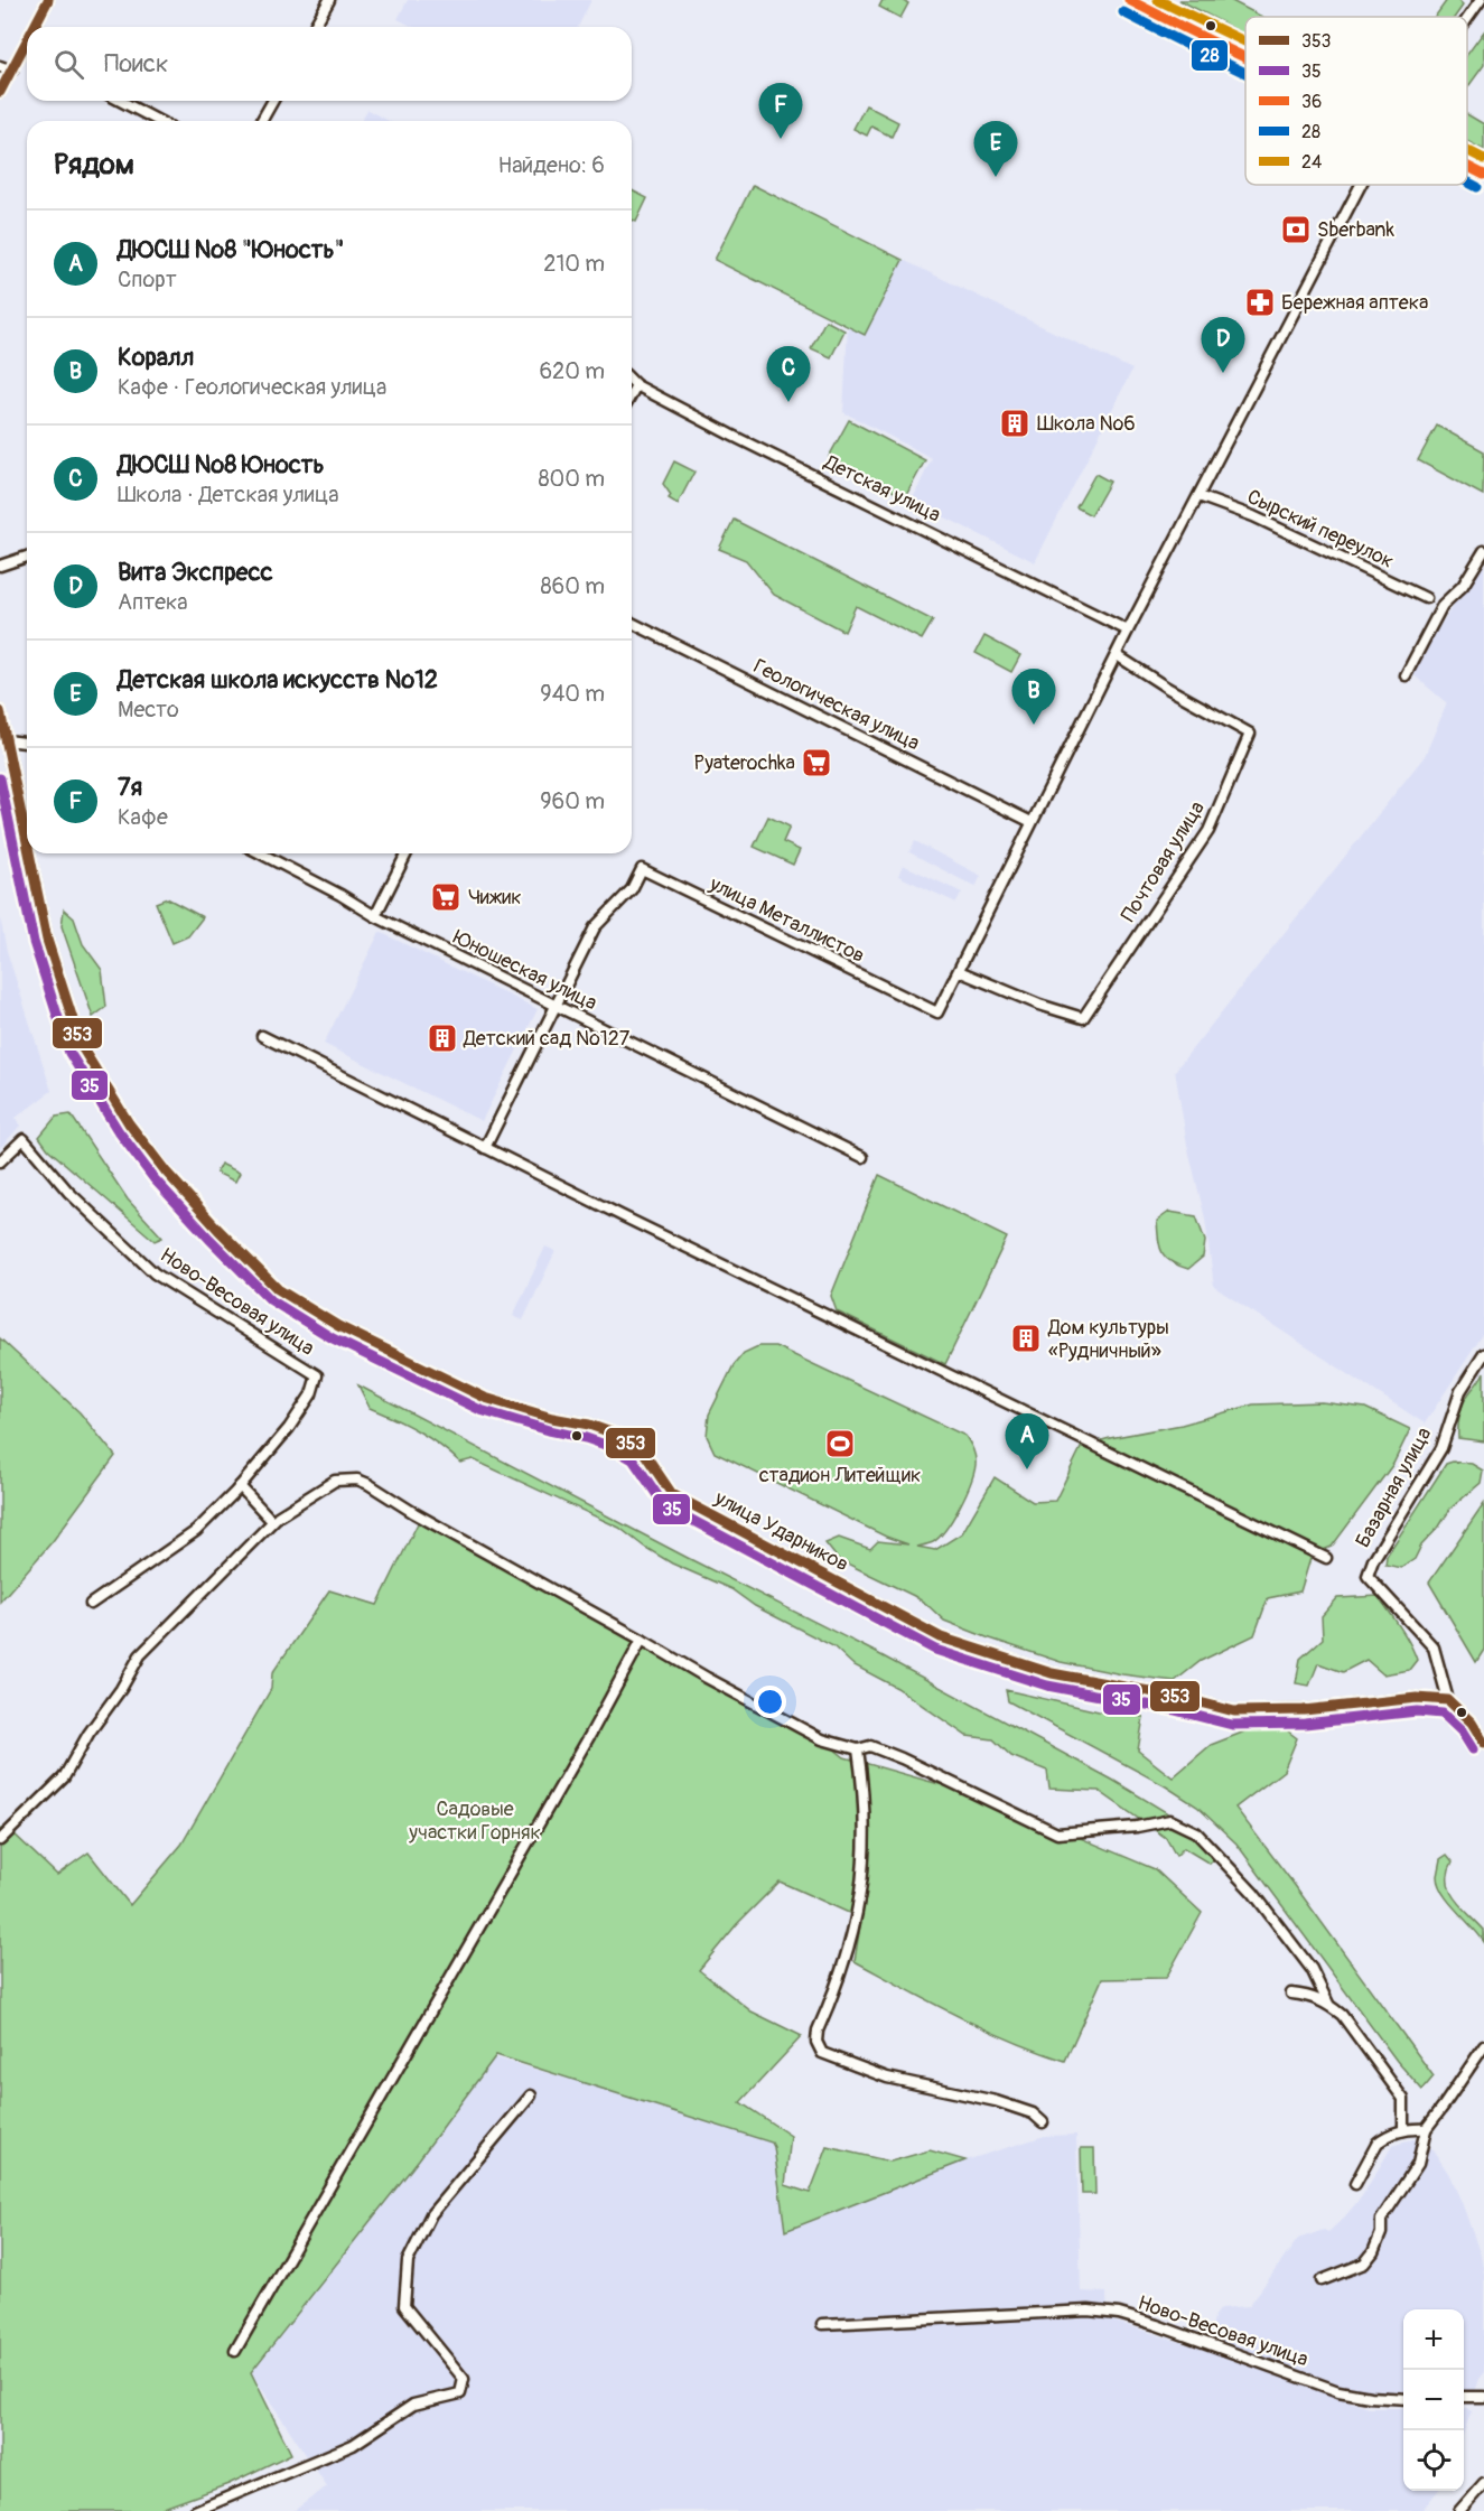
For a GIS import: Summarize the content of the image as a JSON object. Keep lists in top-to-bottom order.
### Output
{
  "streets": {
    "street": [
      "Детская улица",
      "Сырский переулок",
      "Геологическая улица",
      "Почтовая улица",
      "улица Металлистов",
      "Юношеская улица",
      "Ново-Весовая улица",
      "Базарная улица",
      "улица Ударников"
    ]
  },
  "crossings": [
    ["Почтовая улица", "улица Металлистов"],
    ["улица Металлистов", "Юношеская улица"],
    ["Базарная улица", "улица Ударников"]
  ],
  "parks": ["Садовые участки Горняк"],
  "places": {
    "bank": ["Sberbank"],
    "pharmacy": ["Бережная аптека"],
    "building": ["Школа №6", "Детский сад №127", "Дом культуры «Рудничный»"],
    "supermarket": ["Pyaterochka", "Чижик"],
    "sports": ["стадион Литейщик"]
  },
  "lines": [
    "transit line 353",
    "transit line 36",
    "transit line 24",
    "transit line 28",
    "transit line 35"
  ],
  "legend": [
    "353",
    "35",
    "36",
    "28",
    "24"
  ],
  "page": {
    "search": "Поиск",
    "pins": [
      "F",
      "E",
      "D",
      "C",
      "B",
      "A"
    ],
    "heading": ["Рядом", "Найдено: 6"],
    "list": [
      {
        "mark": "A",
        "name": "ДЮСШ №8 \"Юность\"",
        "note": "Спорт",
        "value": "210 m"
      },
      {
        "mark": "B",
        "name": "Коралл",
        "note": "Кафе · Геологическая улица",
        "value": "620 m"
      },
      {
        "mark": "C",
        "name": "ДЮСШ №8 Юность",
        "note": "Школа · Детская улица",
        "value": "800 m"
      },
      {
        "mark": "D",
        "name": "Вита Экспресс",
        "note": "Аптека",
        "value": "860 m"
      },
      {
        "mark": "E",
        "name": "Детская школа искусств №12",
        "note": "Место",
        "value": "940 m"
      },
      {
        "mark": "F",
        "name": "7я",
        "note": "Кафе",
        "value": "960 m"
      }
    ],
    "map_buttons": ["+", "−"]
  }
}
